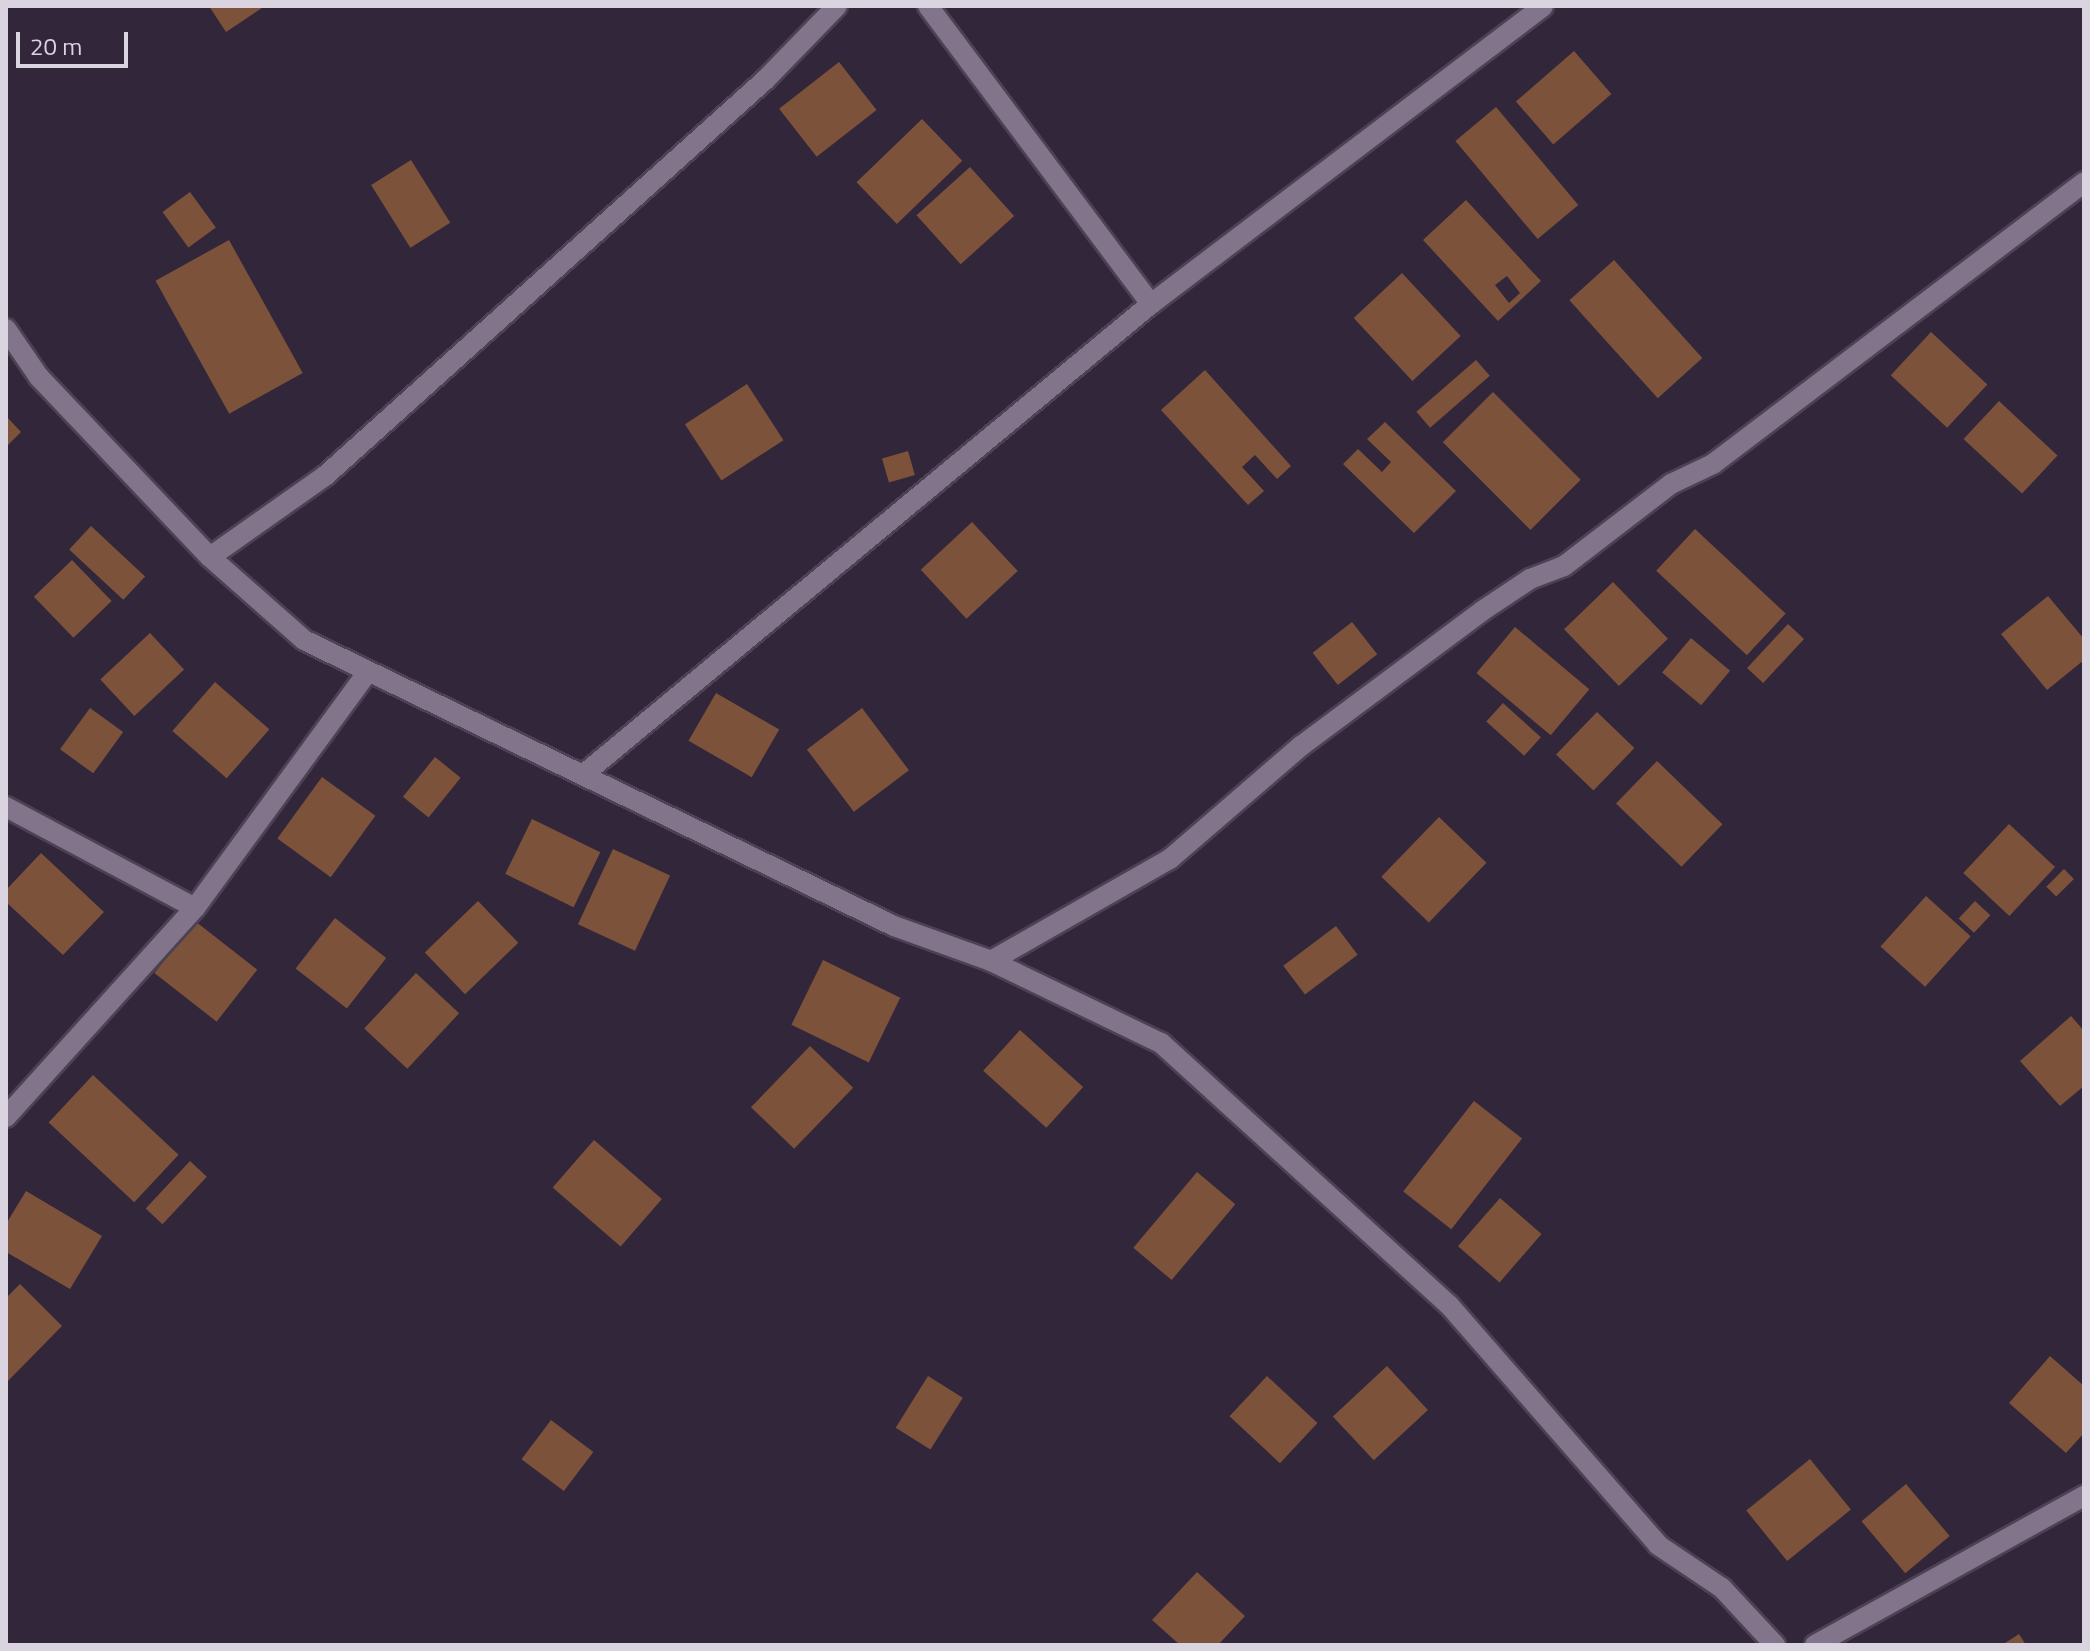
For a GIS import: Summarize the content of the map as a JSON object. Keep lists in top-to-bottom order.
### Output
{
  "scale_bar": "20 m"
}
